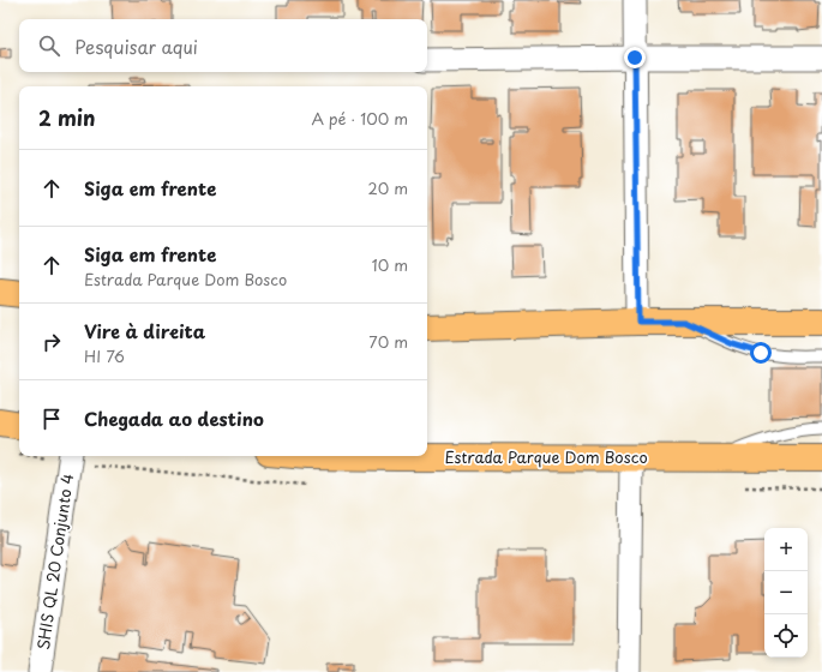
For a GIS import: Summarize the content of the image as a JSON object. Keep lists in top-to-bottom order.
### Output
{
  "streets": {
    "main road": ["Estrada Parque Dom Bosco"],
    "street": ["SHIS QL 20 Conjunto 4"]
  },
  "page": {
    "search": "Pesquisar aqui",
    "heading": ["2 min", "A pé · 100 m"],
    "list": [
      ["Siga em frente", "20 m"],
      ["Siga em frente", "Estrada Parque Dom Bosco", "10 m"],
      ["Vire à direita", "HI 76", "70 m"],
      "Chegada ao destino"
    ],
    "map_buttons": ["+", "−"]
  }
}
